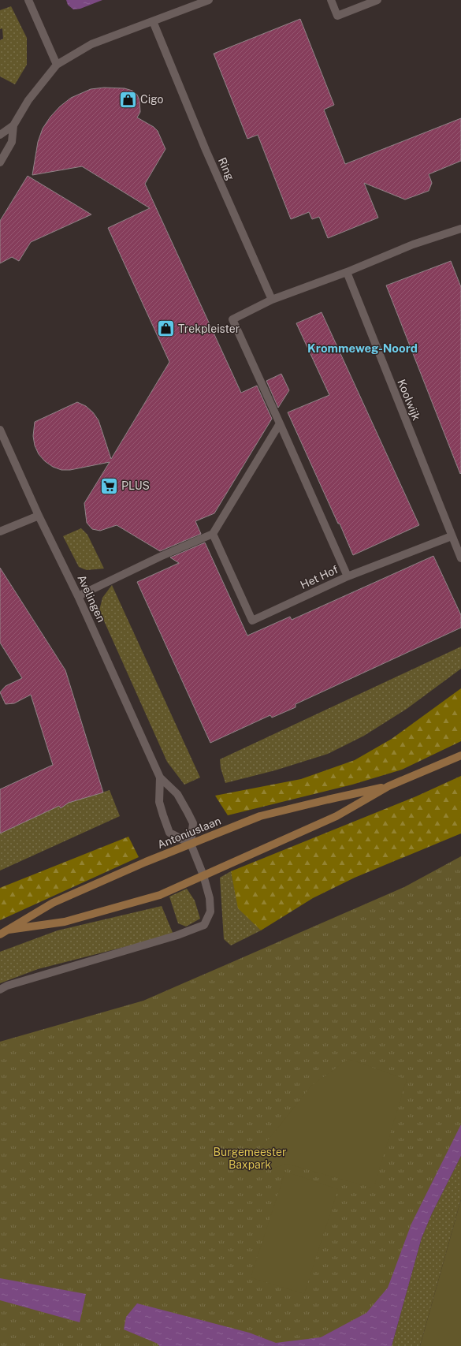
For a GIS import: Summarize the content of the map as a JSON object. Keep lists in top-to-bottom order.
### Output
{
  "streets": {
    "main road": ["Antoniuslaan"],
    "street": [
      "Ring",
      "Koolwijk",
      "Het Hof",
      "Avelingen"
    ]
  },
  "crossings": [
    ["Ring", "Het Hof"],
    ["Avelingen", "Antoniuslaan"]
  ],
  "districts": ["Krommeweg-Noord"],
  "parks": ["Burgemeester Baxpark"],
  "places": {
    "shop": ["Cigo", "Trekpleister"],
    "supermarket": ["PLUS"]
  }
}
